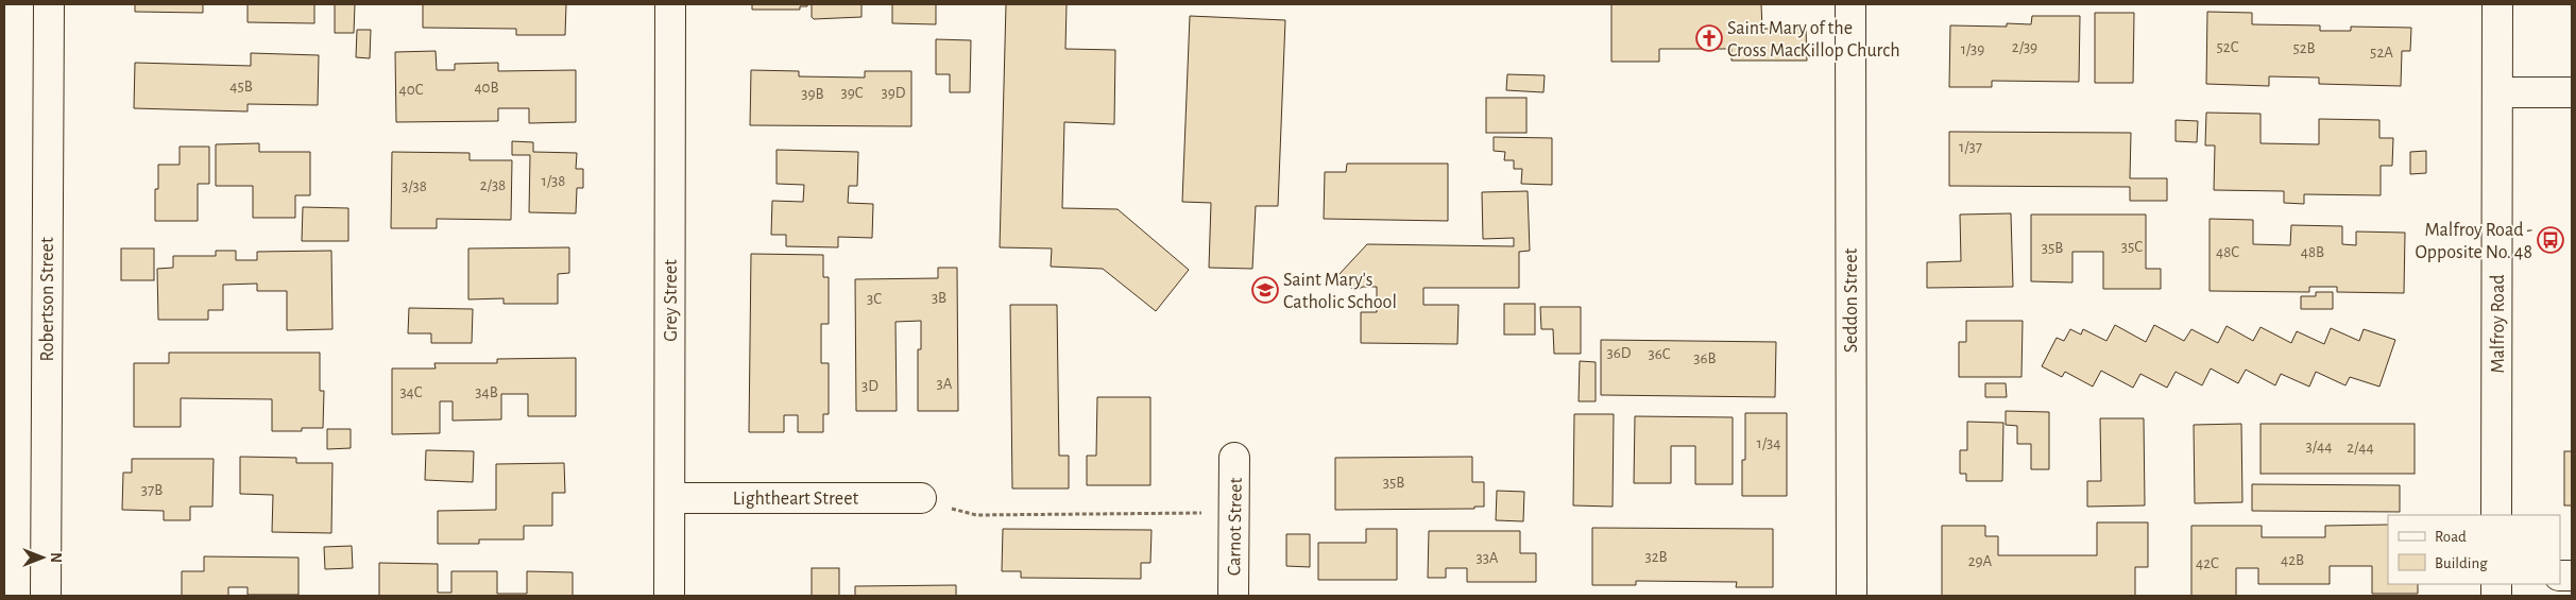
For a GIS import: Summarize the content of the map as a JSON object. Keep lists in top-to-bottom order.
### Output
{
  "streets": {
    "street": [
      "Robertson Street",
      "Grey Street",
      "Seddon Street",
      "Malfroy Road",
      "Lightheart Street",
      "Carnot Street"
    ]
  },
  "crossings": [
    ["Grey Street", "Lightheart Street"]
  ],
  "places": {
    "church": ["Saint Mary of the Cross MacKillop Church"],
    "bus stop": ["Malfroy Road - Opposite No. 48"],
    "school or university": ["Saint Mary's Catholic School"]
  },
  "house_numbers": [
    "2/39",
    "52C",
    "52B",
    "1/39",
    "52A",
    "45B",
    "40B",
    "40C",
    "39C",
    "39D",
    "39B",
    "1/37",
    "1/38",
    "2/38",
    "3/38",
    "35C",
    "35B",
    "48C",
    "48B",
    "3B",
    "3C",
    "36D",
    "36C",
    "36B",
    "3A",
    "3D",
    "34C",
    "34B",
    "1/34",
    "3/44",
    "2/44",
    "35B",
    "37B",
    "32B",
    "33A",
    "42B",
    "29A",
    "42C"
  ],
  "legend": ["Road", "Building"],
  "north": "right"
}
